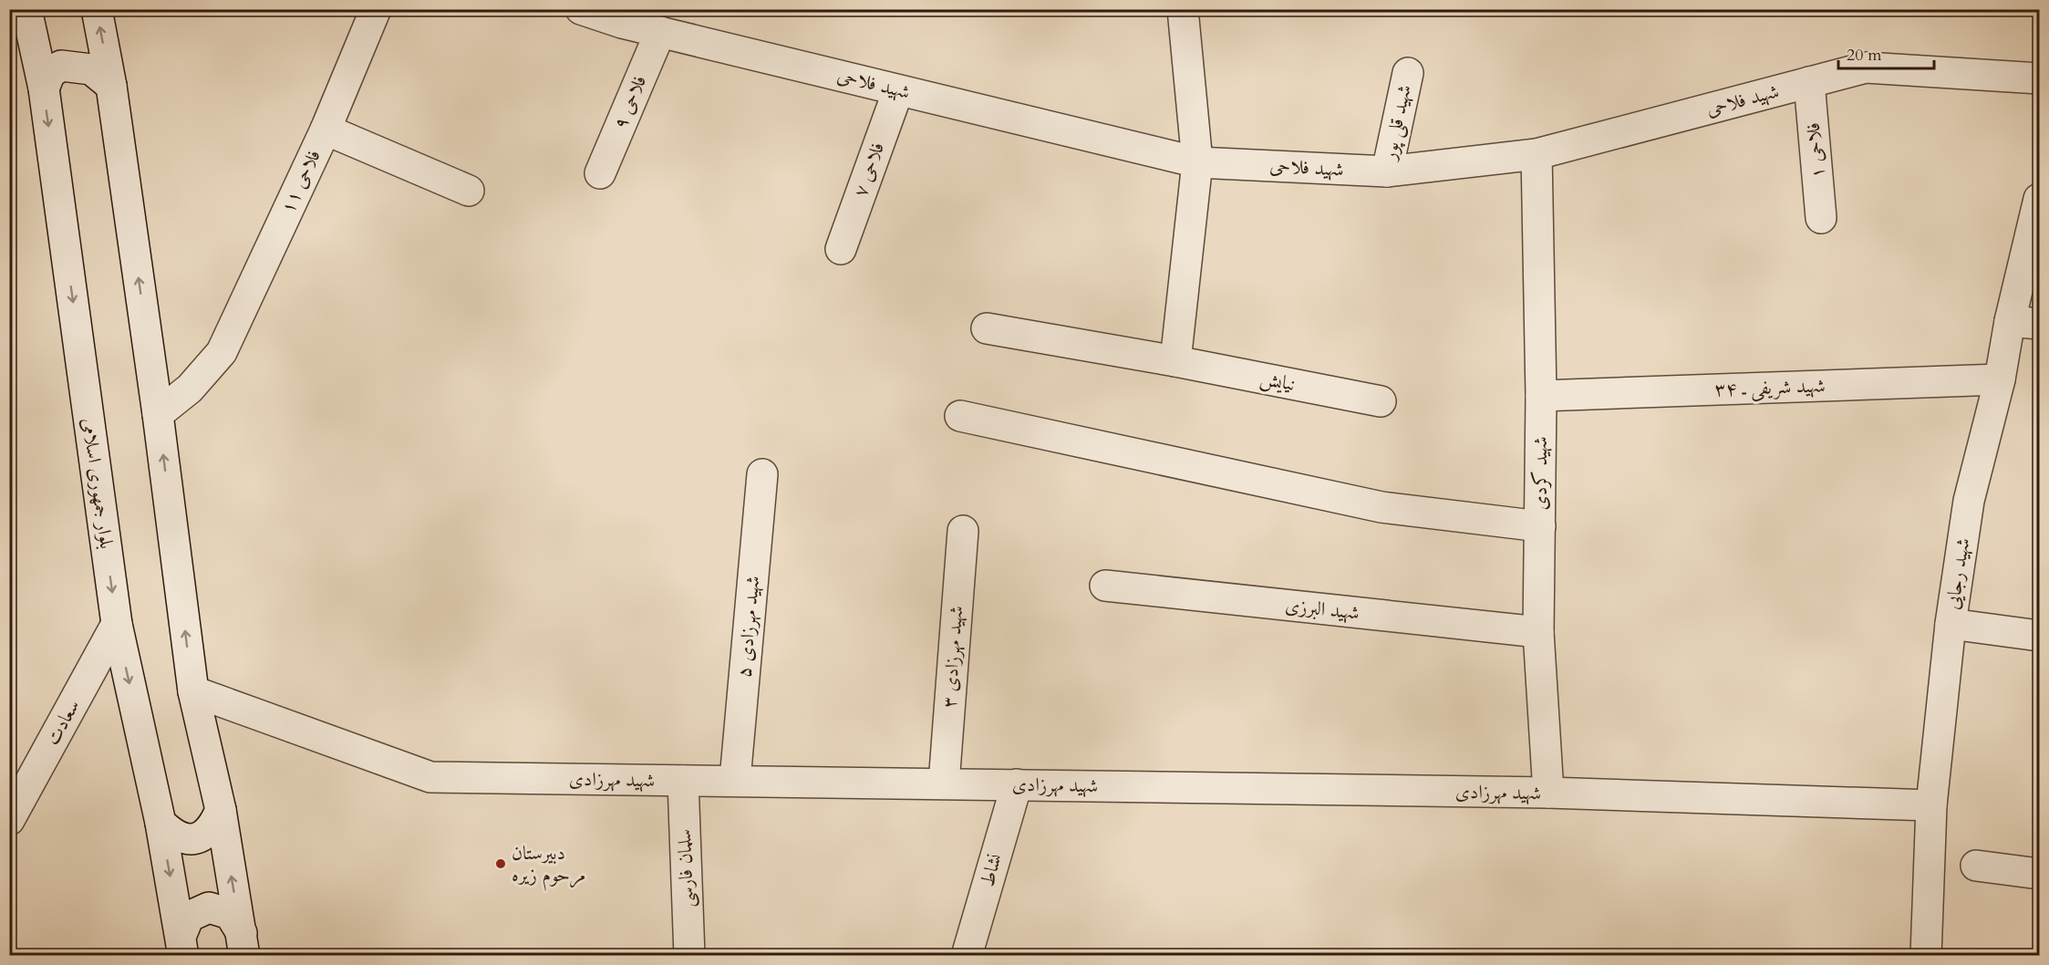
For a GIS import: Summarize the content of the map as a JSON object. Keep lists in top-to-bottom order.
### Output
{
  "streets": {
    "street": [
      "شهید فلاحی",
      "فلاحی ۹",
      "شهید قلی پور",
      "فلاحی ۱",
      "فلاحی ۷",
      "فلاحی ۱۱",
      "نیایش",
      "شهید شریفی ـ ۳۴",
      "شهید کردی",
      "بلوار جمهوری اسلامی",
      "شهید رجایی",
      "شهید البرزی",
      "شهید مهرزادی ۵",
      "شهید مهرزادی ۳",
      "سعادت",
      "شهید مهرزادی",
      "سلمان فارسی",
      "نشاط"
    ]
  },
  "crossings": [
    ["شهید فلاحی", "فلاحی ۹"],
    ["شهید فلاحی", "شهید قلی پور"],
    ["شهید فلاحی", "فلاحی ۱"],
    ["شهید فلاحی", "فلاحی ۷"],
    ["شهید فلاحی", "شهید کردی"],
    ["شهید شریفی ـ ۳۴", "شهید کردی"],
    ["شهید شریفی ـ ۳۴", "شهید رجایی"],
    ["شهید کردی", "شهید البرزی"],
    ["شهید کردی", "شهید مهرزادی"],
    ["بلوار جمهوری اسلامی", "سعادت"],
    ["شهید رجایی", "شهید مهرزادی"],
    ["شهید مهرزادی ۵", "شهید مهرزادی"],
    ["شهید مهرزادی ۳", "شهید مهرزادی"],
    ["شهید مهرزادی", "سلمان فارسی"],
    ["شهید مهرزادی", "نشاط"]
  ],
  "places": ["دبیرستان مرحوم زیره"],
  "scale_bar": "20 m"
}
